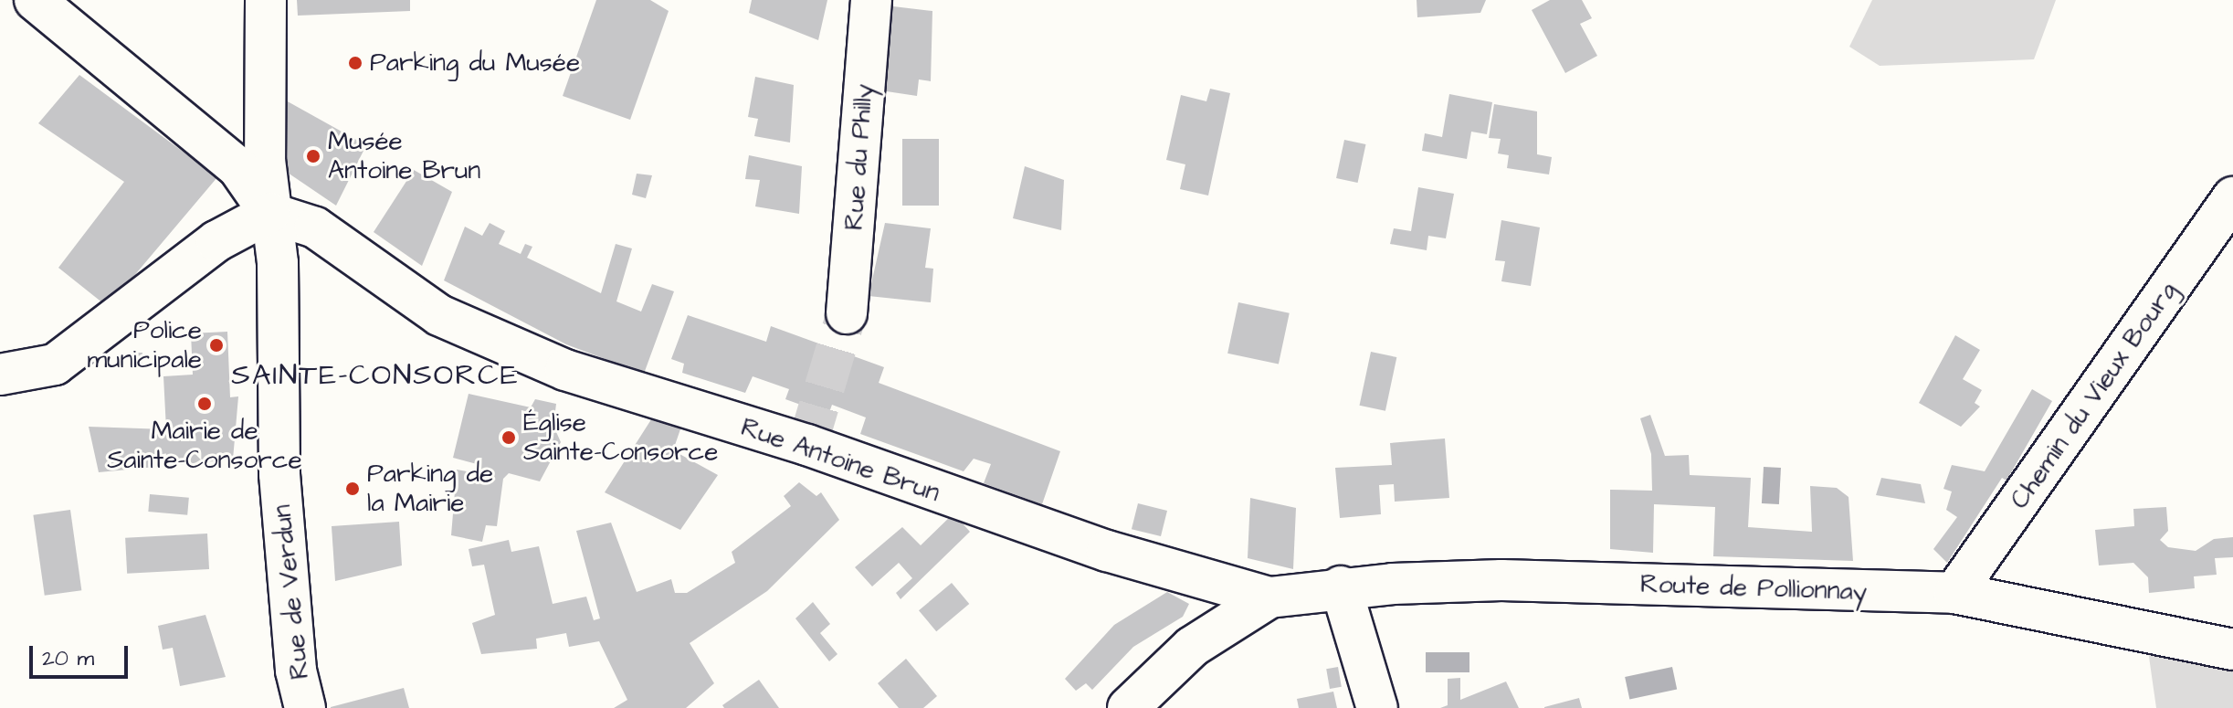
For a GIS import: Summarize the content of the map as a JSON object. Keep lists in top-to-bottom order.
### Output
{
  "streets": {
    "street": [
      "Rue du Philly",
      "Chemin du Vieux Bourg",
      "Rue Antoine Brun",
      "Route de Pollionnay",
      "Rue de Verdun"
    ]
  },
  "crossings": [
    ["Chemin du Vieux Bourg", "Route de Pollionnay"],
    ["Rue Antoine Brun", "Route de Pollionnay"],
    ["Rue Antoine Brun", "Rue de Verdun"]
  ],
  "districts": ["SAINTE-CONSORCE"],
  "places": [
    "Parking du Musée",
    "Musée Antoine Brun",
    "Police municipale",
    "Mairie de Sainte-Consorce",
    "Église Sainte-Consorce",
    "Parking de la Mairie"
  ],
  "scale_bar": "20 m"
}
